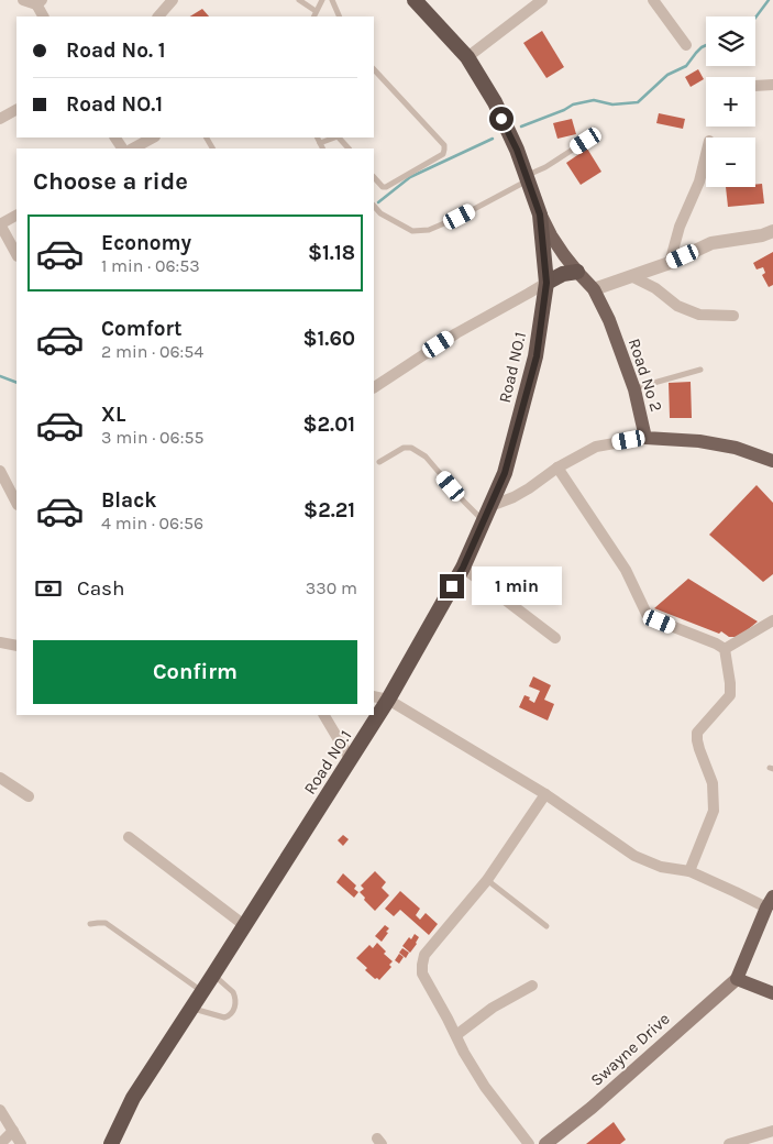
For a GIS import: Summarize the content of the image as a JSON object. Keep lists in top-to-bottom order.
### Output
{
  "streets": {
    "highway": ["Road NO.1"],
    "main road": ["Road No 2", "Swayne Drive"]
  },
  "crossings": [
    ["Road NO.1", "Road No 2"]
  ],
  "page": {
    "map_buttons": ["+", "−"],
    "banner": ["Road No. 1", "Road NO.1"],
    "heading": "Choose a ride",
    "list": [
      {
        "name": "Economy",
        "note": "1 min · 06:53",
        "value": "$1.18"
      },
      {
        "name": "Comfort",
        "note": "2 min · 06:54",
        "value": "$1.60"
      },
      {
        "name": "XL",
        "note": "3 min · 06:55",
        "value": "$2.01"
      },
      {
        "name": "Black",
        "note": "4 min · 06:56",
        "value": "$2.21"
      }
    ],
    "pay": ["Cash", "330 m"],
    "bubble": "1 min",
    "buttons": "Confirm"
  }
}
